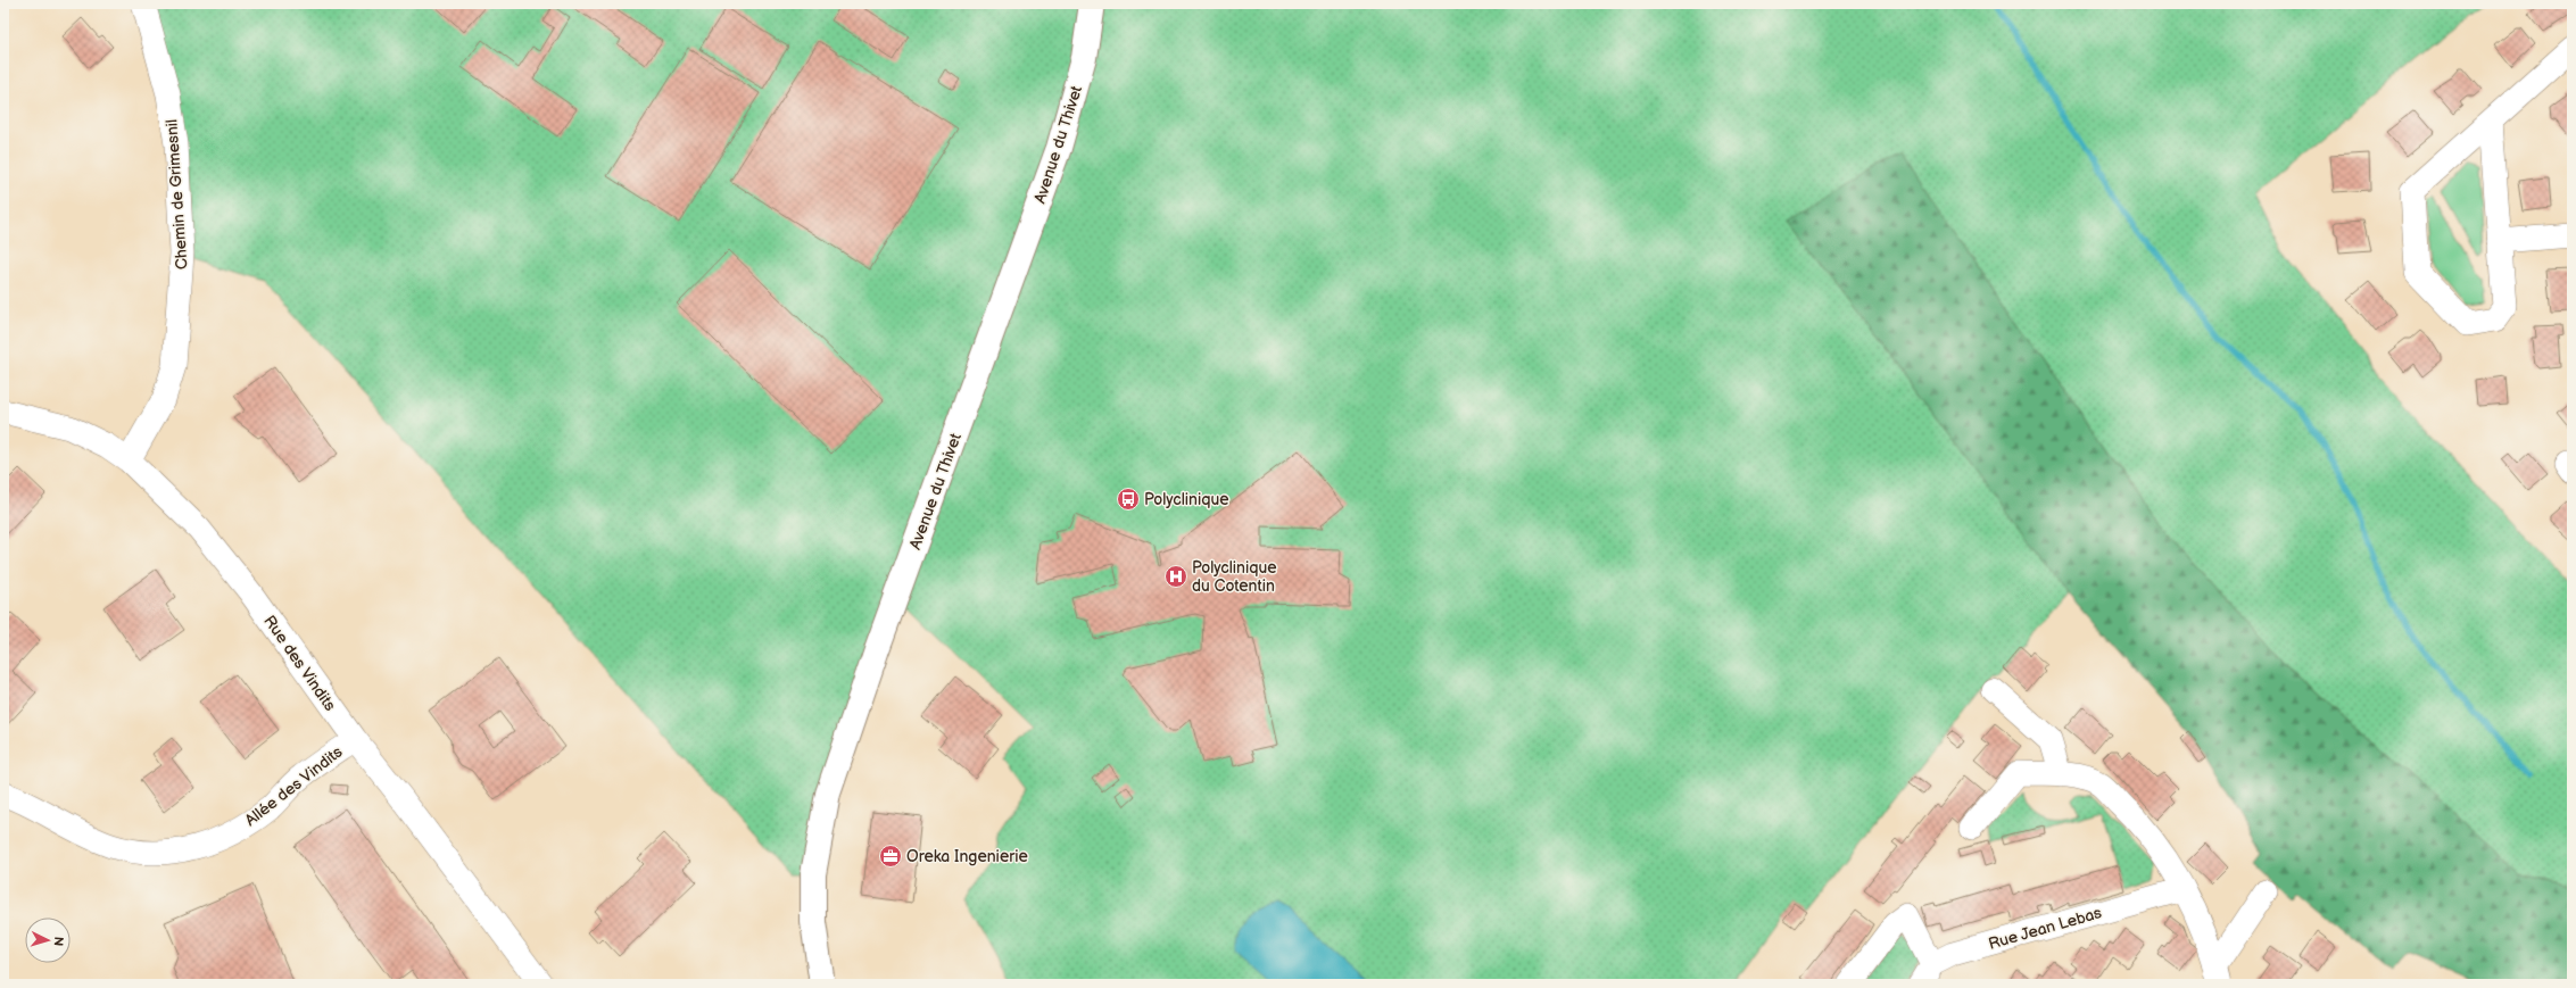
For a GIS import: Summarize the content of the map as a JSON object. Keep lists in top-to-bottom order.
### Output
{
  "streets": {
    "main road": ["Avenue du Thivet"],
    "street": [
      "Chemin de Grimesnil",
      "Rue des Vindits",
      "Allée des Vindits",
      "Rue Jean Lebas"
    ]
  },
  "crossings": [
    ["Chemin de Grimesnil", "Rue des Vindits"],
    ["Rue des Vindits", "Allée des Vindits"]
  ],
  "places": {
    "bus stop": ["Polyclinique"],
    "hospital": ["Polyclinique du Cotentin"],
    "office": ["Oreka Ingenierie"]
  },
  "north": "right"
}
